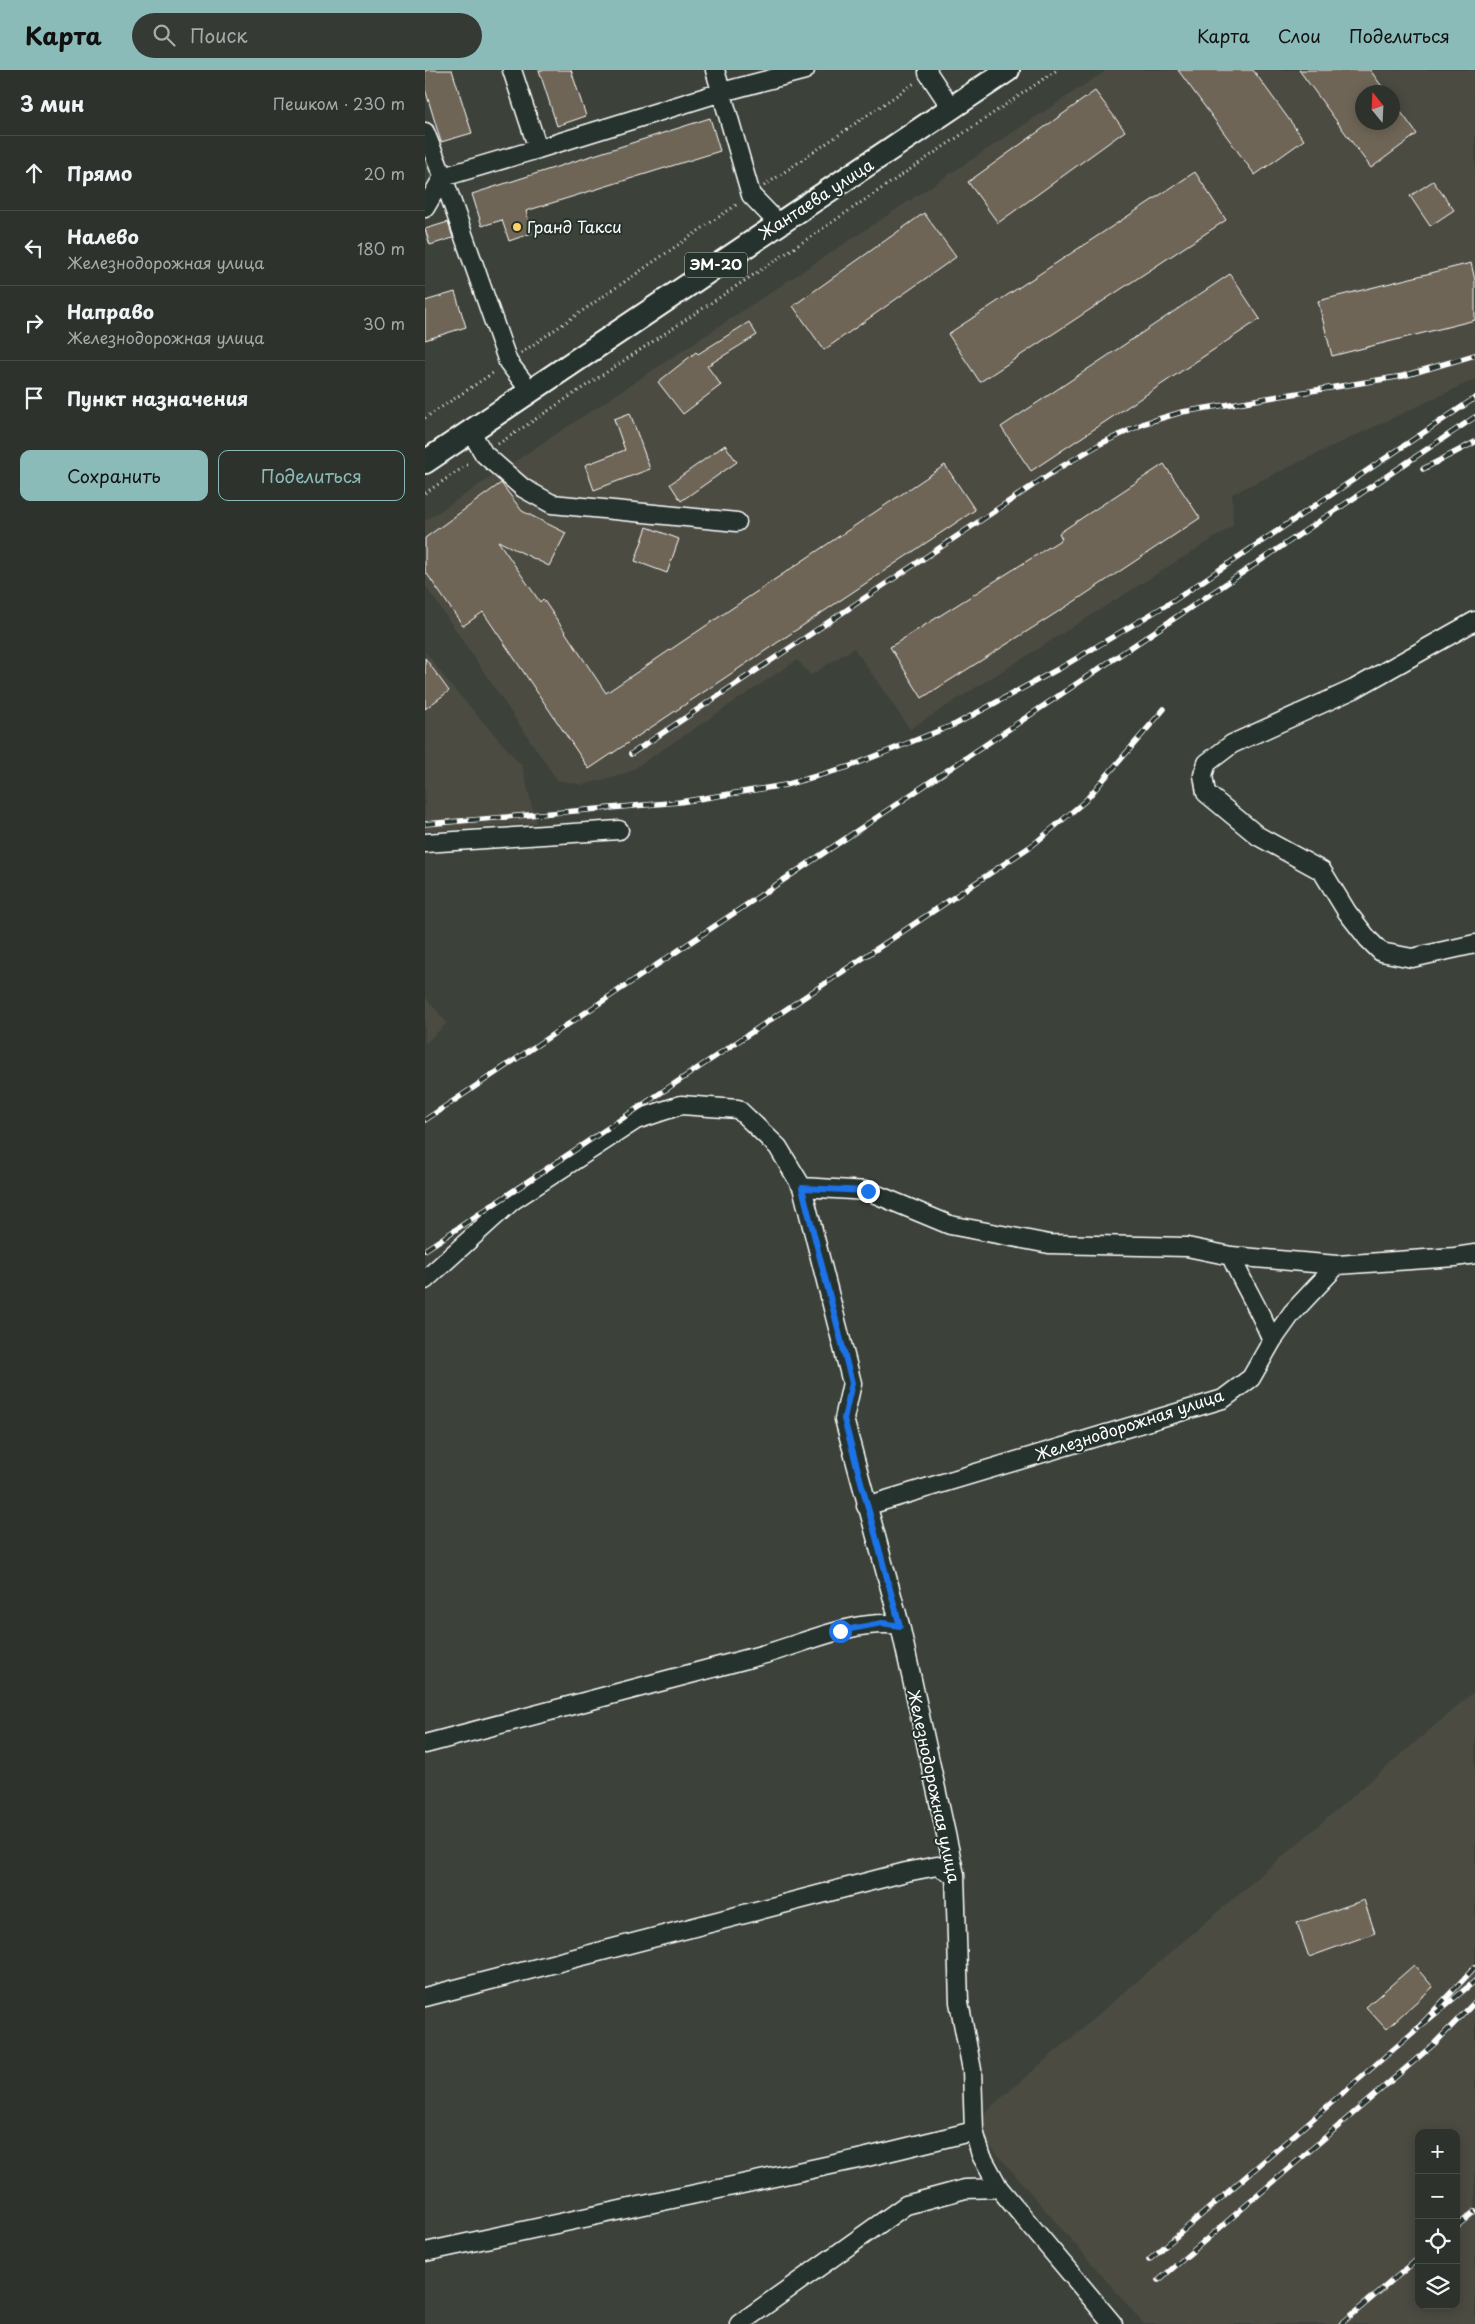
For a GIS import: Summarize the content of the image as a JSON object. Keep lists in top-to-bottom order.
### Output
{
  "streets": {
    "main road": ["Жантаева улица", "ЭМ-20"],
    "street": ["Железнодорожная улица"]
  },
  "places": ["Гранд Такси"],
  "north": "top",
  "page": {
    "header": "Карта",
    "search": "Поиск",
    "nav": ["Карта", "Слои", "Поделиться"],
    "heading": ["3 мин", "Пешком · 230 m"],
    "list": [
      ["Прямо", "20 m"],
      ["Налево", "Железнодорожная улица", "180 m"],
      ["Направо", "Железнодорожная улица", "30 m"],
      "Пункт назначения"
    ],
    "buttons": ["Сохранить", "Поделиться"],
    "map_buttons": ["+", "−"]
  }
}
